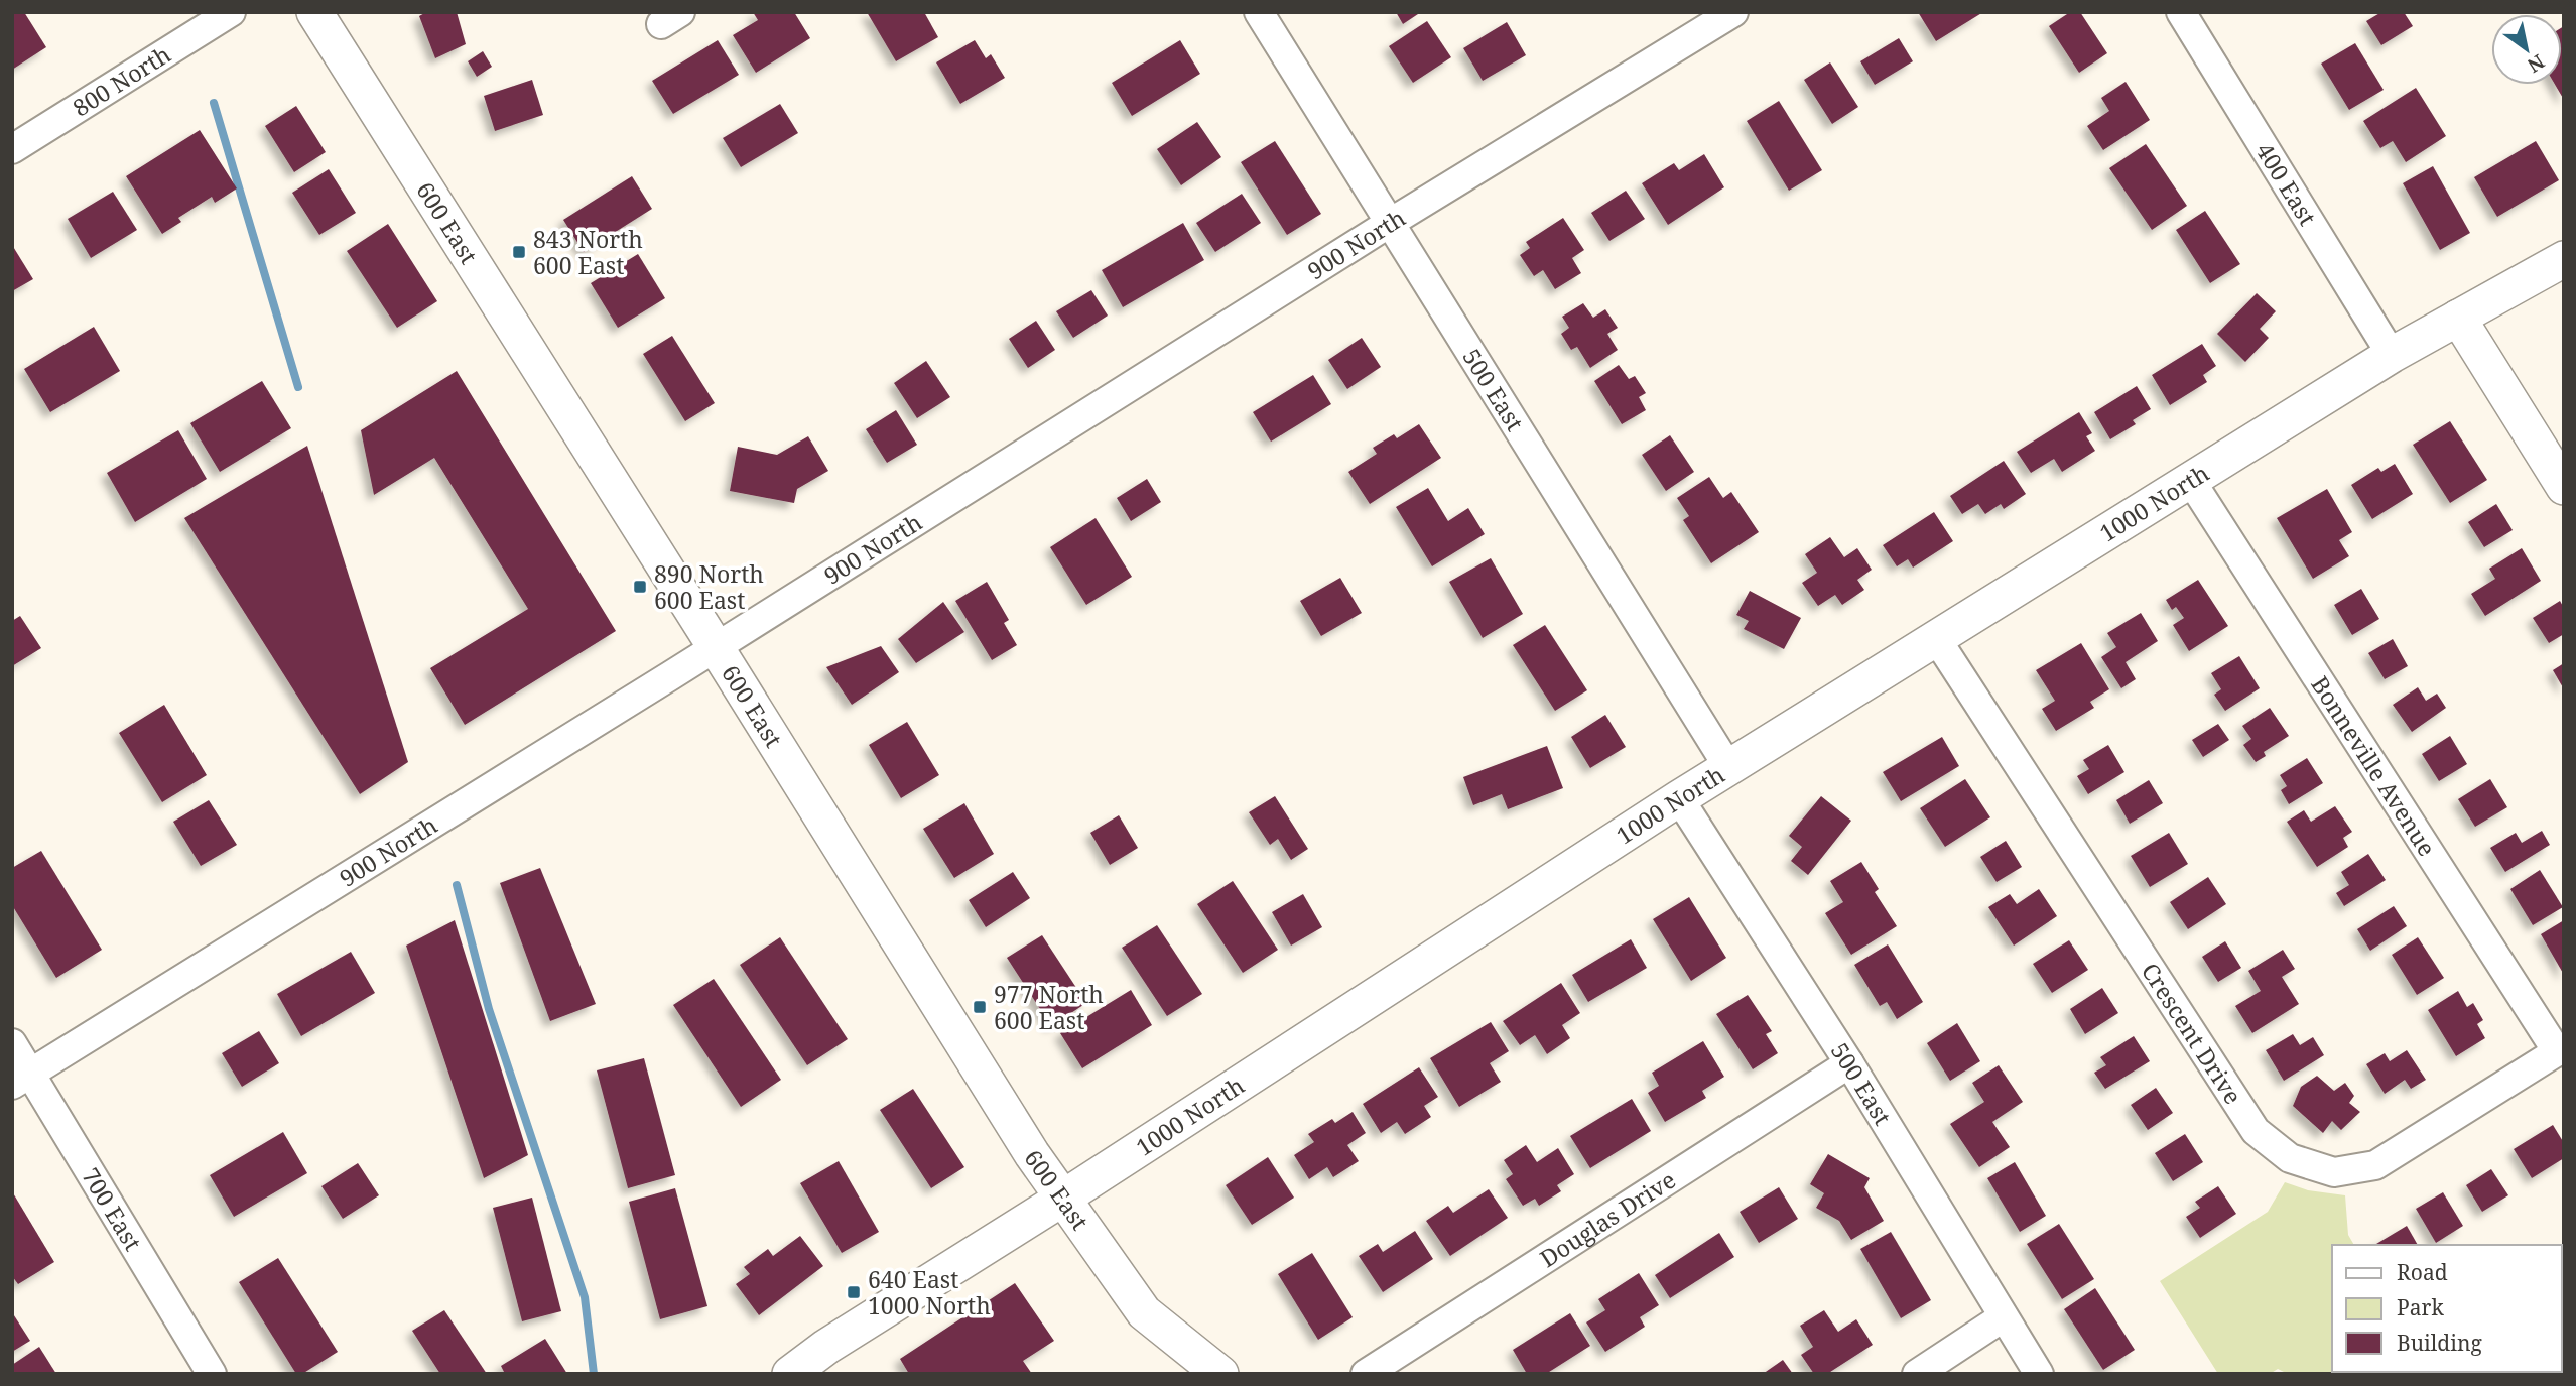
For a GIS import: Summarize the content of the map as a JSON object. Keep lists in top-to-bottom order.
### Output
{
  "streets": {
    "street": [
      "800 North",
      "400 East",
      "600 East",
      "900 North",
      "500 East",
      "1000 North",
      "Bonneville Avenue",
      "Crescent Drive",
      "700 East",
      "Douglas Drive"
    ]
  },
  "crossings": [
    ["400 East", "1000 North"],
    ["600 East", "900 North"],
    ["600 East", "1000 North"],
    ["900 North", "500 East"],
    ["900 North", "700 East"],
    ["500 East", "1000 North"],
    ["500 East", "Douglas Drive"],
    ["1000 North", "Bonneville Avenue"],
    ["1000 North", "Crescent Drive"],
    ["Bonneville Avenue", "Crescent Drive"]
  ],
  "places": {
    "transit": [
      "843 North 600 East",
      "890 North 600 East",
      "977 North 600 East",
      "640 East 1000 North"
    ]
  },
  "legend": ["Road", "Park", "Building"],
  "north": "bottom right"
}
